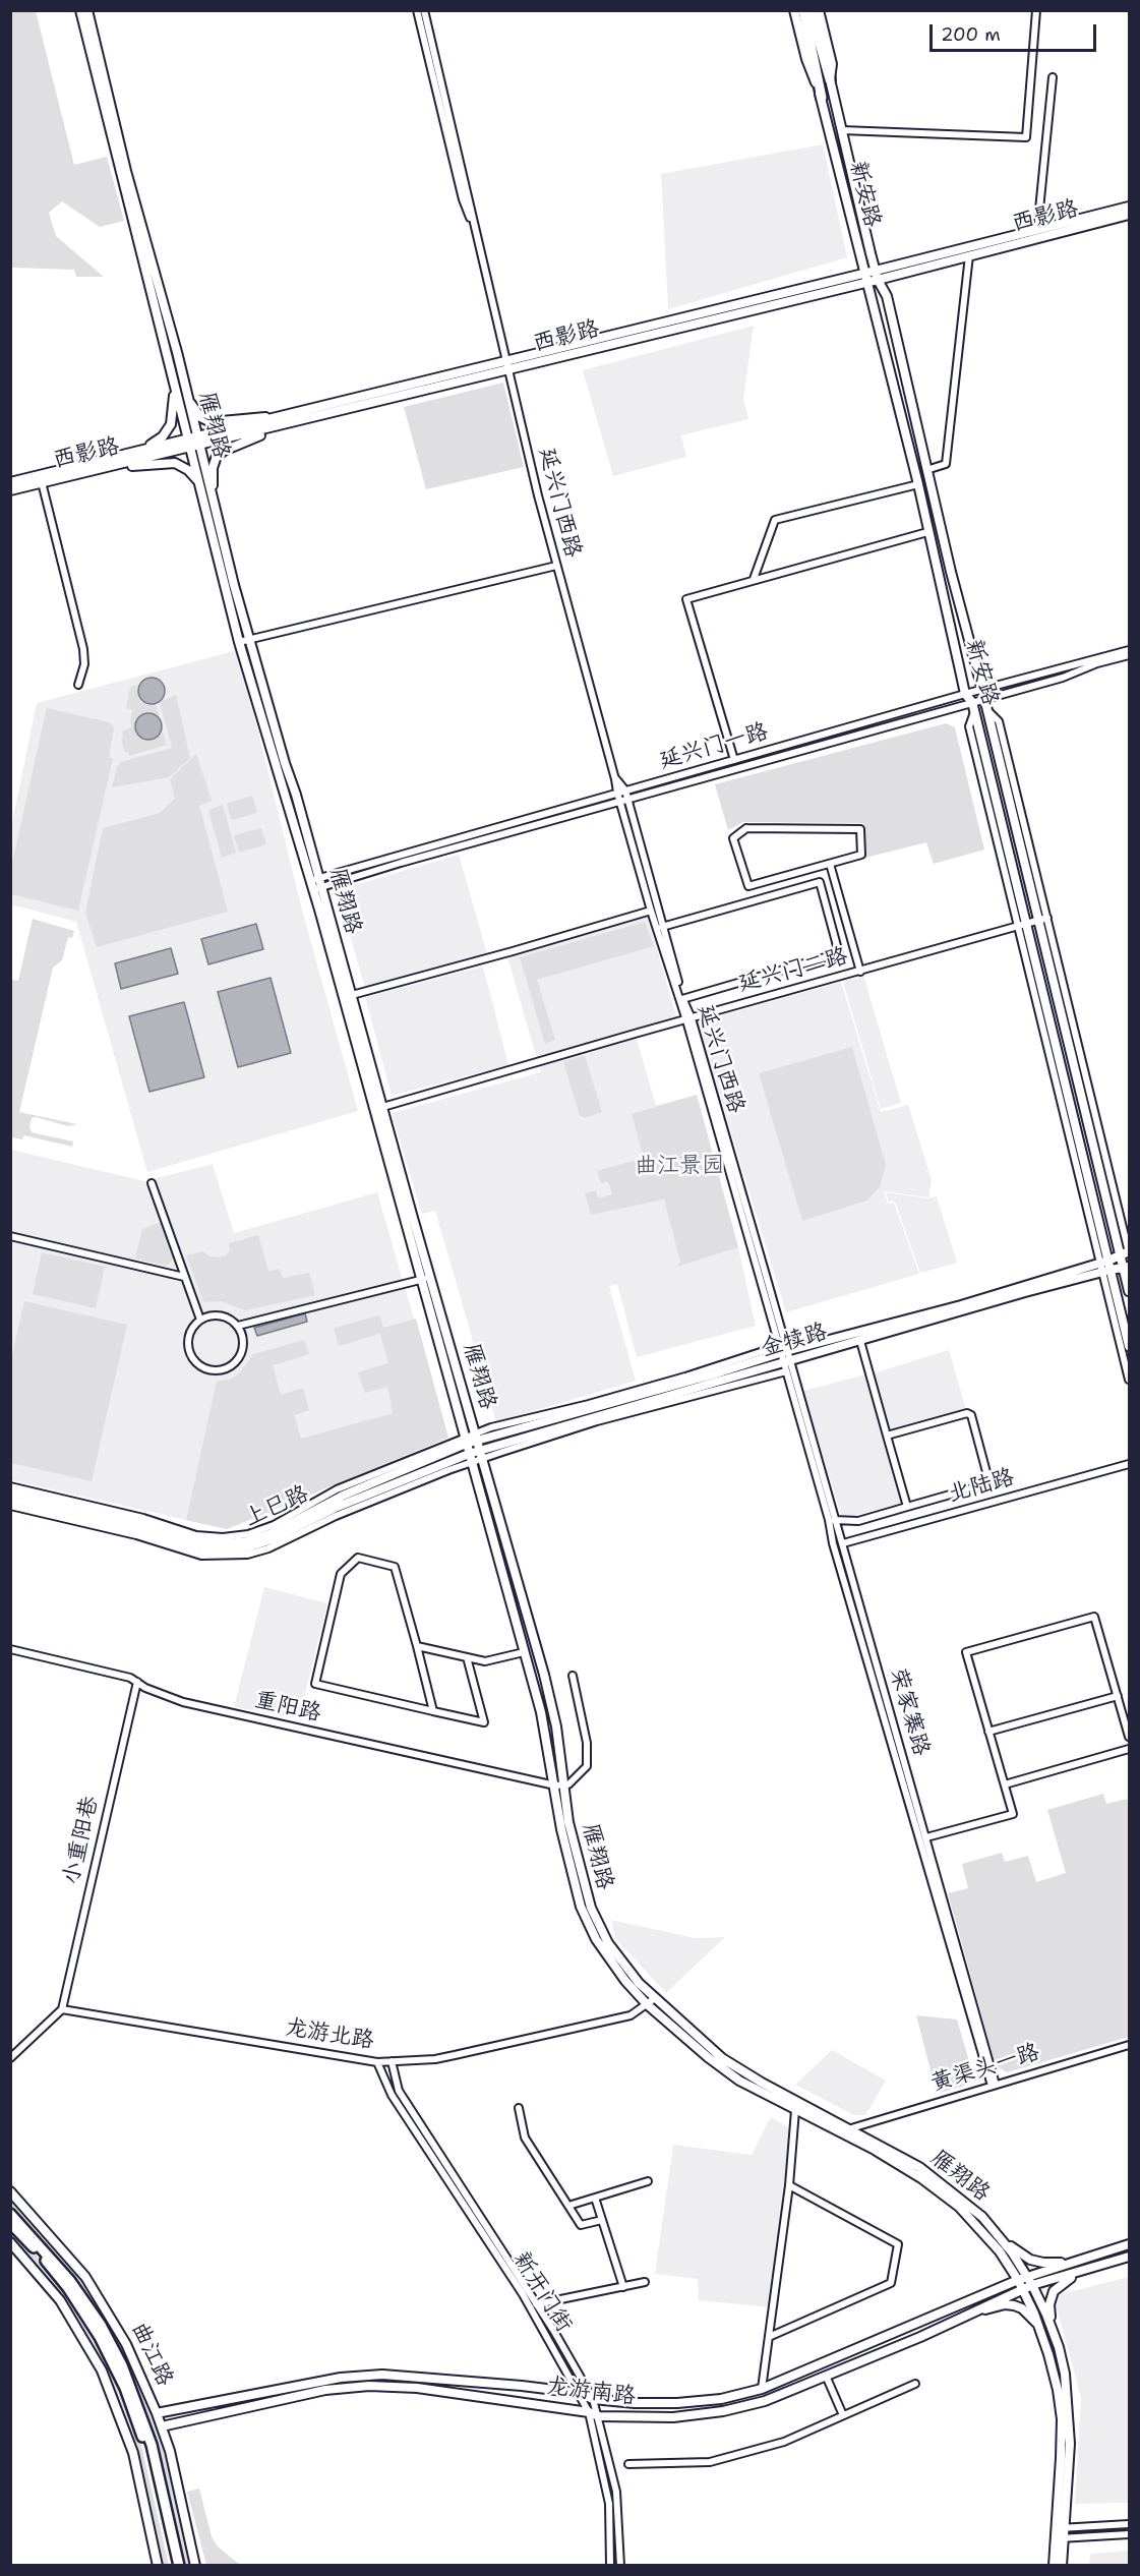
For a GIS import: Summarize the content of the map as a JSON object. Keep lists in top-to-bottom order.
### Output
{
  "streets": {
    "highway": ["曲江路"],
    "main road": [
      "新安路",
      "西影路",
      "雁翔路",
      "金犊路",
      "上巳路",
      "龙游南路"
    ],
    "street": [
      "延兴门西路",
      "延兴门一路",
      "延兴门二路",
      "北陆路",
      "重阳路",
      "荣家寨路",
      "小重阳巷",
      "龙游北路",
      "黄渠头一路",
      "新开门街"
    ]
  },
  "crossings": [
    ["新安路", "西影路"],
    ["新安路", "延兴门一路"],
    ["新安路", "延兴门二路"],
    ["新安路", "金犊路"],
    ["西影路", "雁翔路"],
    ["西影路", "延兴门西路"],
    ["雁翔路", "延兴门一路"],
    ["雁翔路", "延兴门二路"],
    ["雁翔路", "金犊路"],
    ["雁翔路", "上巳路"],
    ["雁翔路", "重阳路"],
    ["雁翔路", "龙游北路"],
    ["雁翔路", "黄渠头一路"],
    ["雁翔路", "龙游南路"],
    ["延兴门西路", "延兴门一路"],
    ["延兴门西路", "延兴门二路"],
    ["延兴门西路", "金犊路"],
    ["延兴门西路", "荣家寨路"],
    ["金犊路", "上巳路"],
    ["金犊路", "荣家寨路"],
    ["北陆路", "荣家寨路"],
    ["重阳路", "小重阳巷"],
    ["荣家寨路", "黄渠头一路"],
    ["小重阳巷", "龙游北路"],
    ["龙游北路", "新开门街"],
    ["新开门街", "龙游南路"],
    ["曲江路", "龙游南路"]
  ],
  "parks": ["曲江景园"],
  "scale_bar": "200 m"
}
